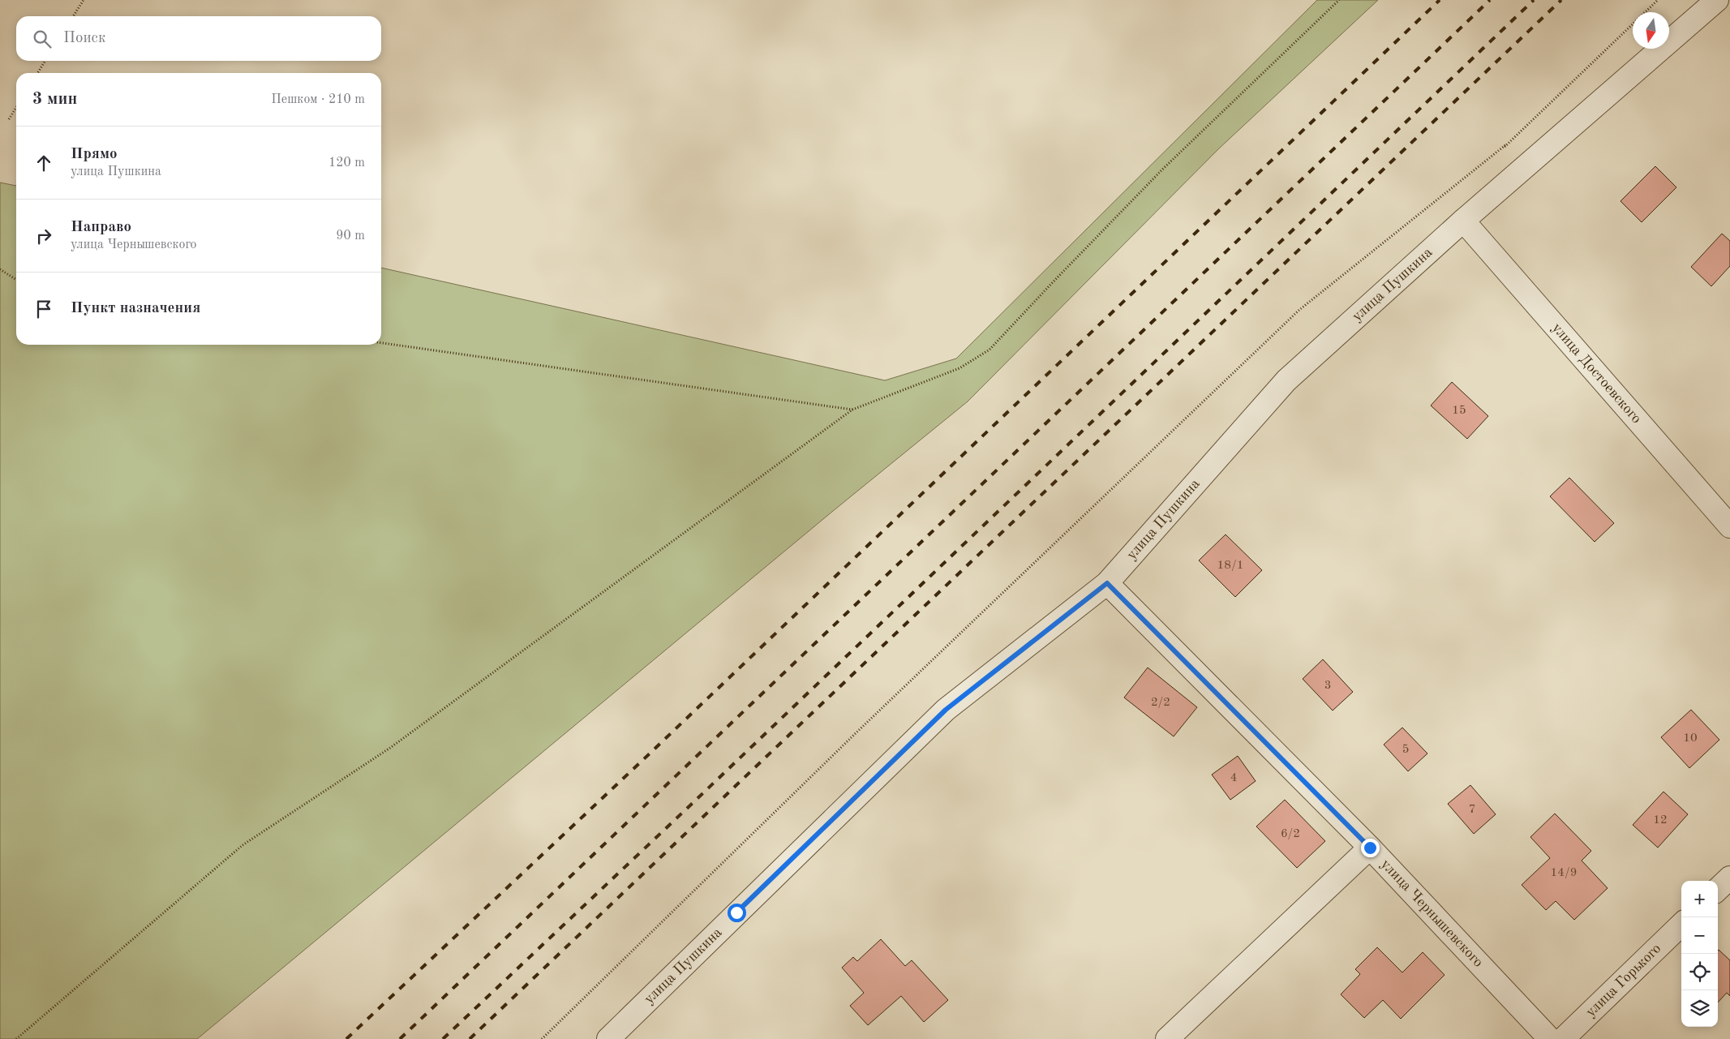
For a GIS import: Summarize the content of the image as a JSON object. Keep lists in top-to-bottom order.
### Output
{
  "streets": {
    "street": [
      "улица Пушкина",
      "улица Достоевского",
      "улица Чернышевского",
      "улица Горького"
    ]
  },
  "crossings": [
    ["улица Пушкина", "улица Достоевского"],
    ["улица Пушкина", "улица Чернышевского"]
  ],
  "house_numbers": [
    "15",
    "18/1",
    "3",
    "2/2",
    "10",
    "5",
    "4",
    "7",
    "12",
    "6/2",
    "14/9"
  ],
  "north": "bottom",
  "page": {
    "search": "Поиск",
    "heading": ["3 мин", "Пешком · 210 m"],
    "list": [
      ["Прямо", "улица Пушкина", "120 m"],
      ["Направо", "улица Чернышевского", "90 m"],
      "Пункт назначения"
    ],
    "map_buttons": ["+", "−"]
  }
}
